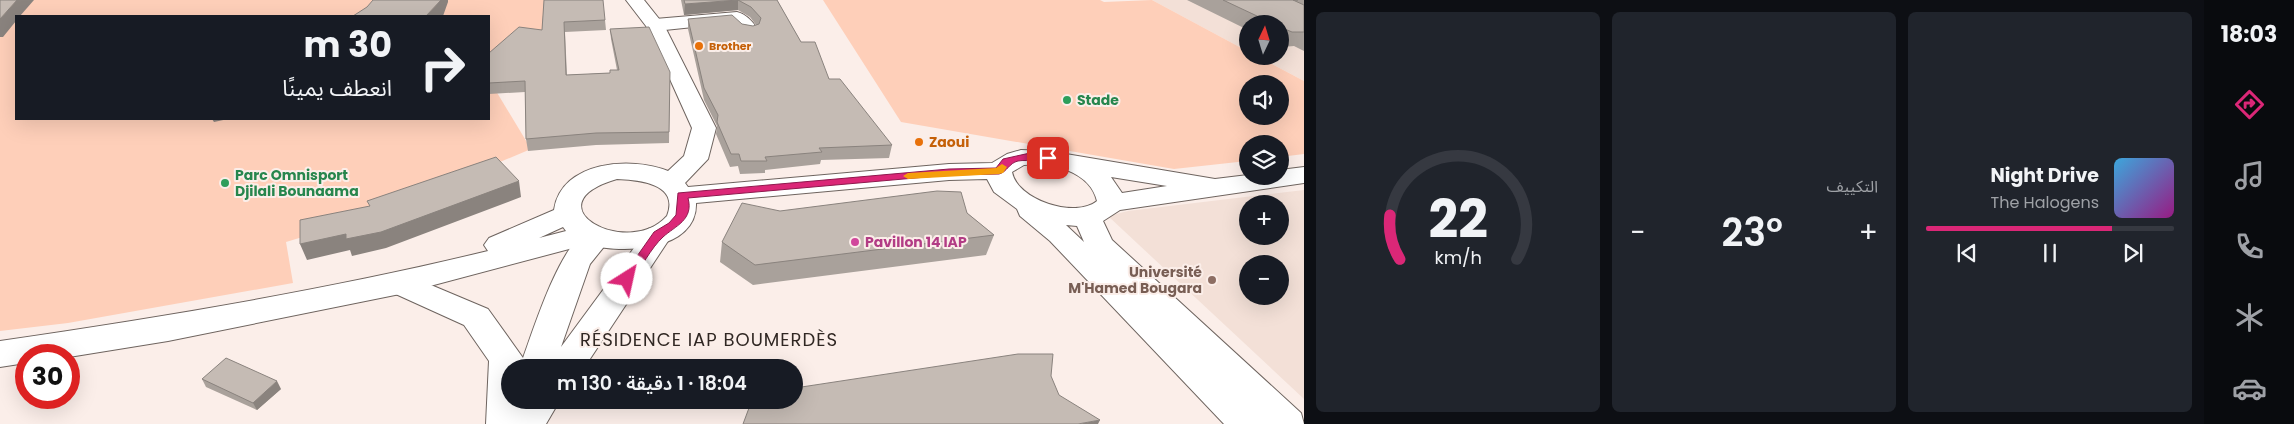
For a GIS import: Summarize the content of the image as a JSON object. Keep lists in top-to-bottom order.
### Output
{
  "districts": ["RÉSIDENCE IAP BOUMERDÈS"],
  "places": [
    "Brother",
    "Stade",
    "Zaoui",
    "Parc Omnisport Djilali Bounaama",
    "Pavillon 14 IAP",
    "Université M'Hamed Bougara"
  ],
  "north": "top",
  "page": {
    "tabs": "18:03",
    "tile": "التكييف",
    "map_buttons": ["+", "−"],
    "turn": ["30 m", "انعطف يمينًا"],
    "song": ["Night Drive", "The Halogens"],
    "heat": ["−", "23°", "+"],
    "limit": "30",
    "trip": "18:04 · 1 دقيقة · 130 m",
    "gauge": ["22", "km/h"]
  }
}
